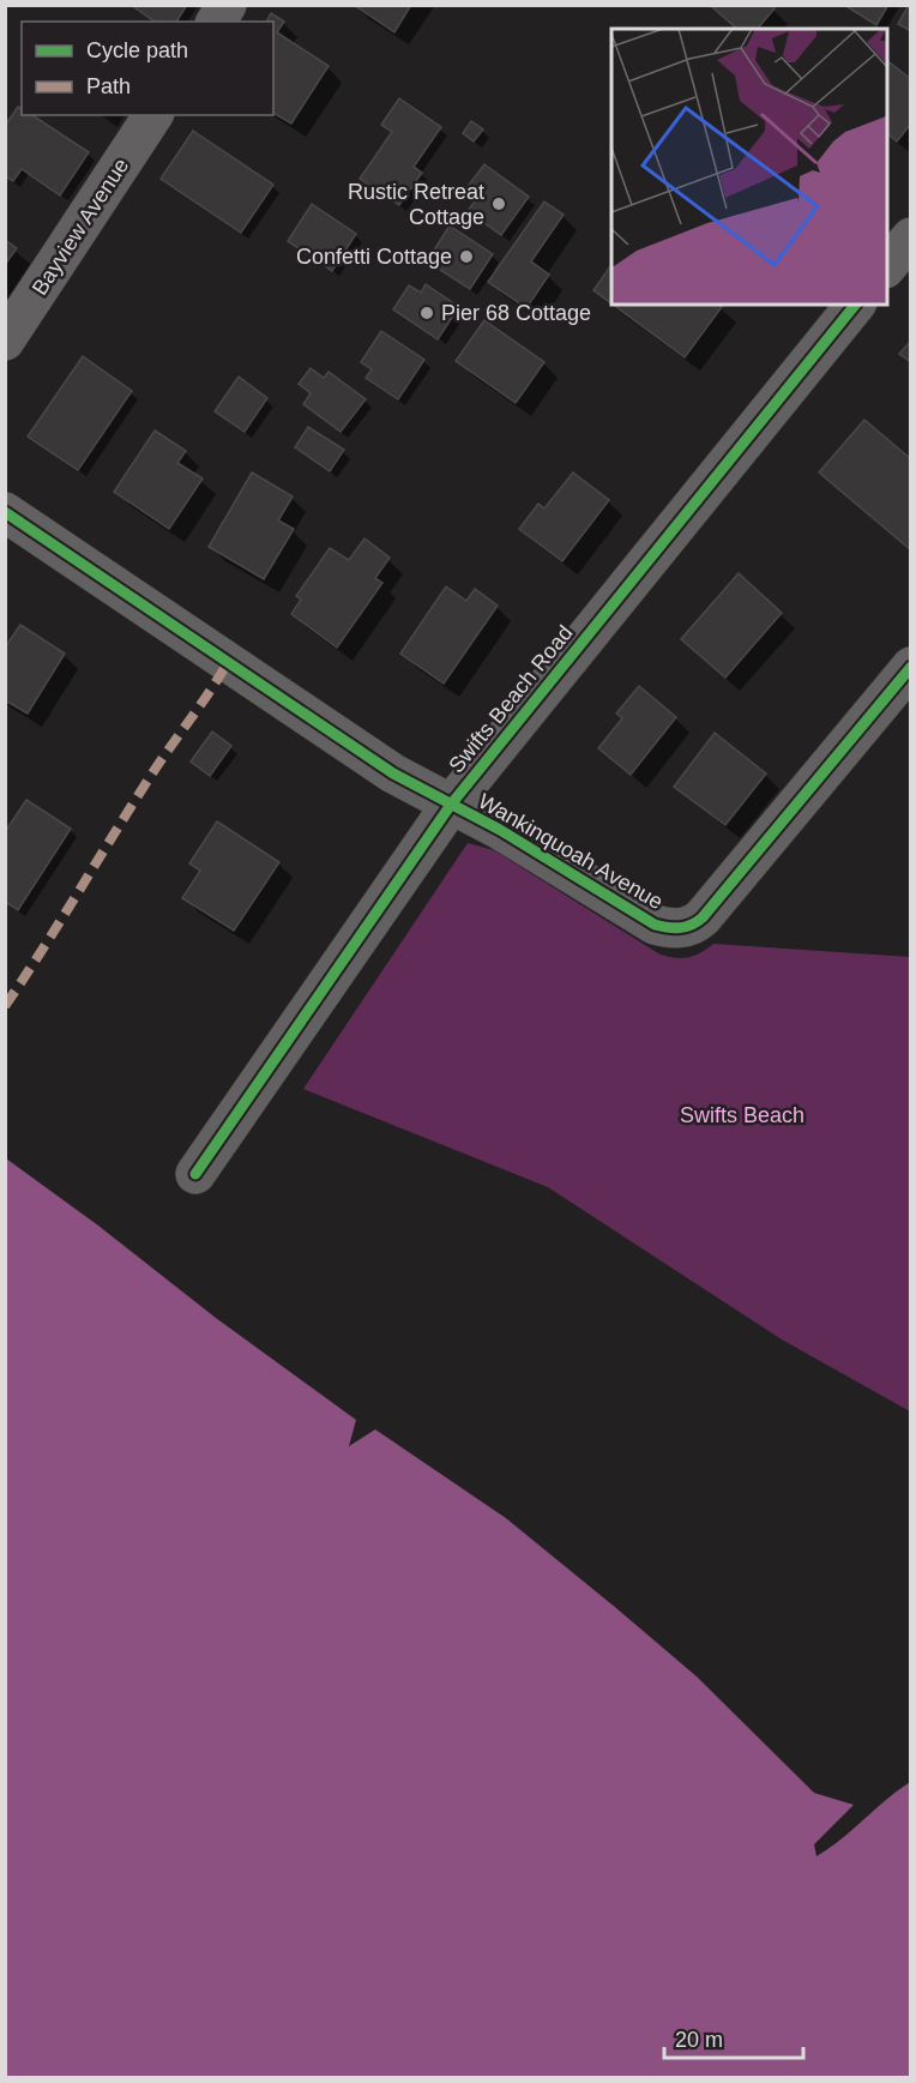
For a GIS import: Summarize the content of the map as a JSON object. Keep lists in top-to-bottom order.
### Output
{
  "streets": {
    "street": ["Bayview Avenue", "Swifts Beach Road", "Wankinquoah Avenue"]
  },
  "crossings": [
    ["Swifts Beach Road", "Wankinquoah Avenue"]
  ],
  "parks": ["Swifts Beach"],
  "places": ["Rustic Retreat Cottage", "Confetti Cottage", "Pier 68 Cottage"],
  "legend": ["Cycle path", "Path"],
  "scale_bar": "20 m"
}
